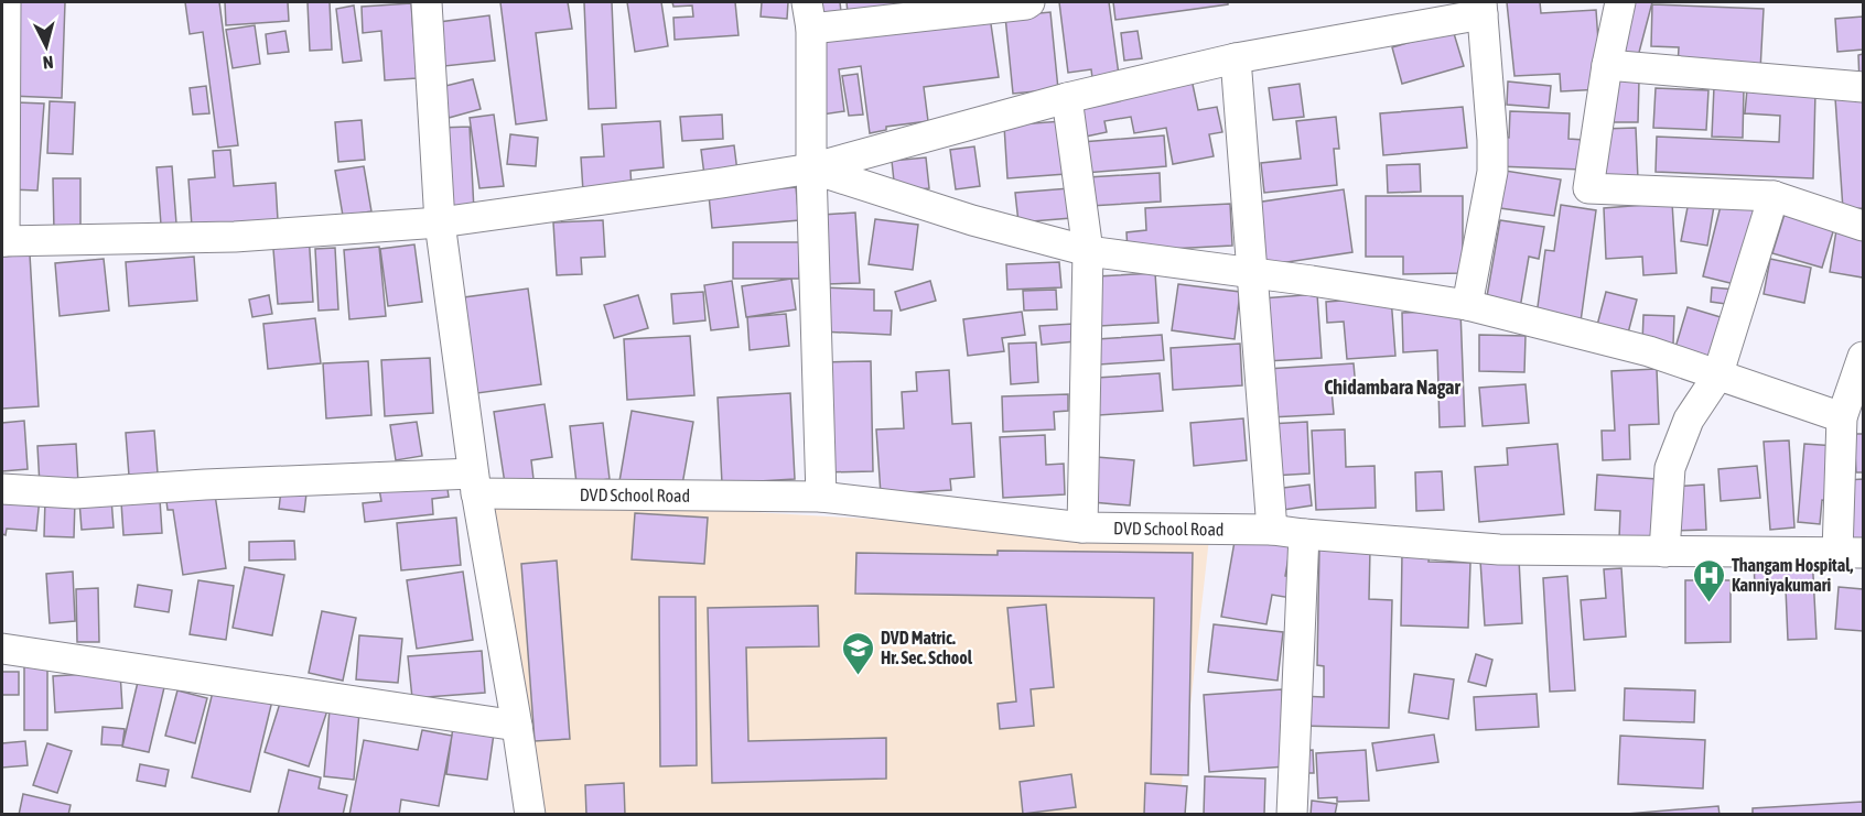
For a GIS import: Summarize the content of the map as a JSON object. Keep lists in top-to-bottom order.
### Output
{
  "streets": {
    "street": ["DVD School Road"]
  },
  "districts": ["Chidambara Nagar"],
  "places": {
    "hospital": ["Thangam Hospital, Kanniyakumari"],
    "school or university": ["DVD Matric. Hr. Sec. School"]
  },
  "north": "bottom"
}
